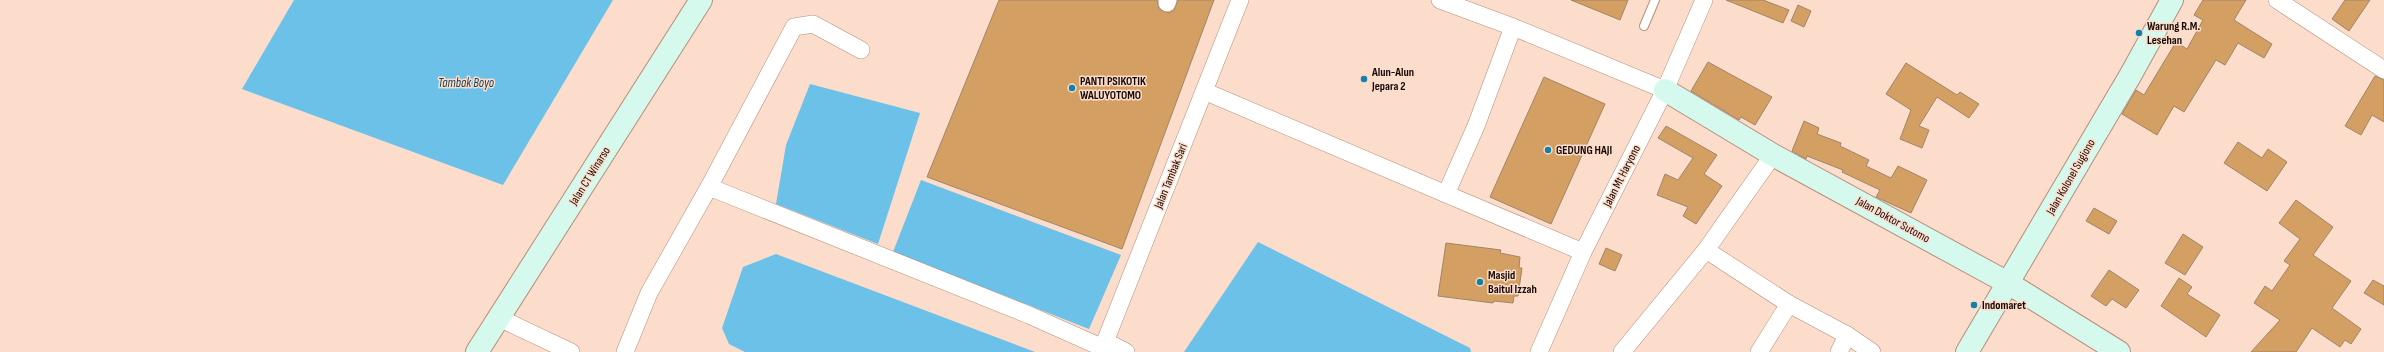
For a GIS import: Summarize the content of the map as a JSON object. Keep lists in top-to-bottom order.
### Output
{
  "streets": {
    "street": [
      "Jalan CT Winarso",
      "Jalan Tambak Sari",
      "Jalan Mt Haryono",
      "Jalan Kolonel Sugiono",
      "Jalan Doktor Sutomo"
    ]
  },
  "crossings": [
    ["Jalan Mt Haryono", "Jalan Doktor Sutomo"],
    ["Jalan Kolonel Sugiono", "Jalan Doktor Sutomo"]
  ],
  "water": ["Tambak Boyo"],
  "places": [
    "Warung R.M. Lesehan",
    "Alun-Alun Jepara 2",
    "PANTI PSIKOTIK WALUYOTOMO",
    "GEDUNG HAJI",
    "Masjid Baitul Izzah",
    "Indomaret"
  ]
}
